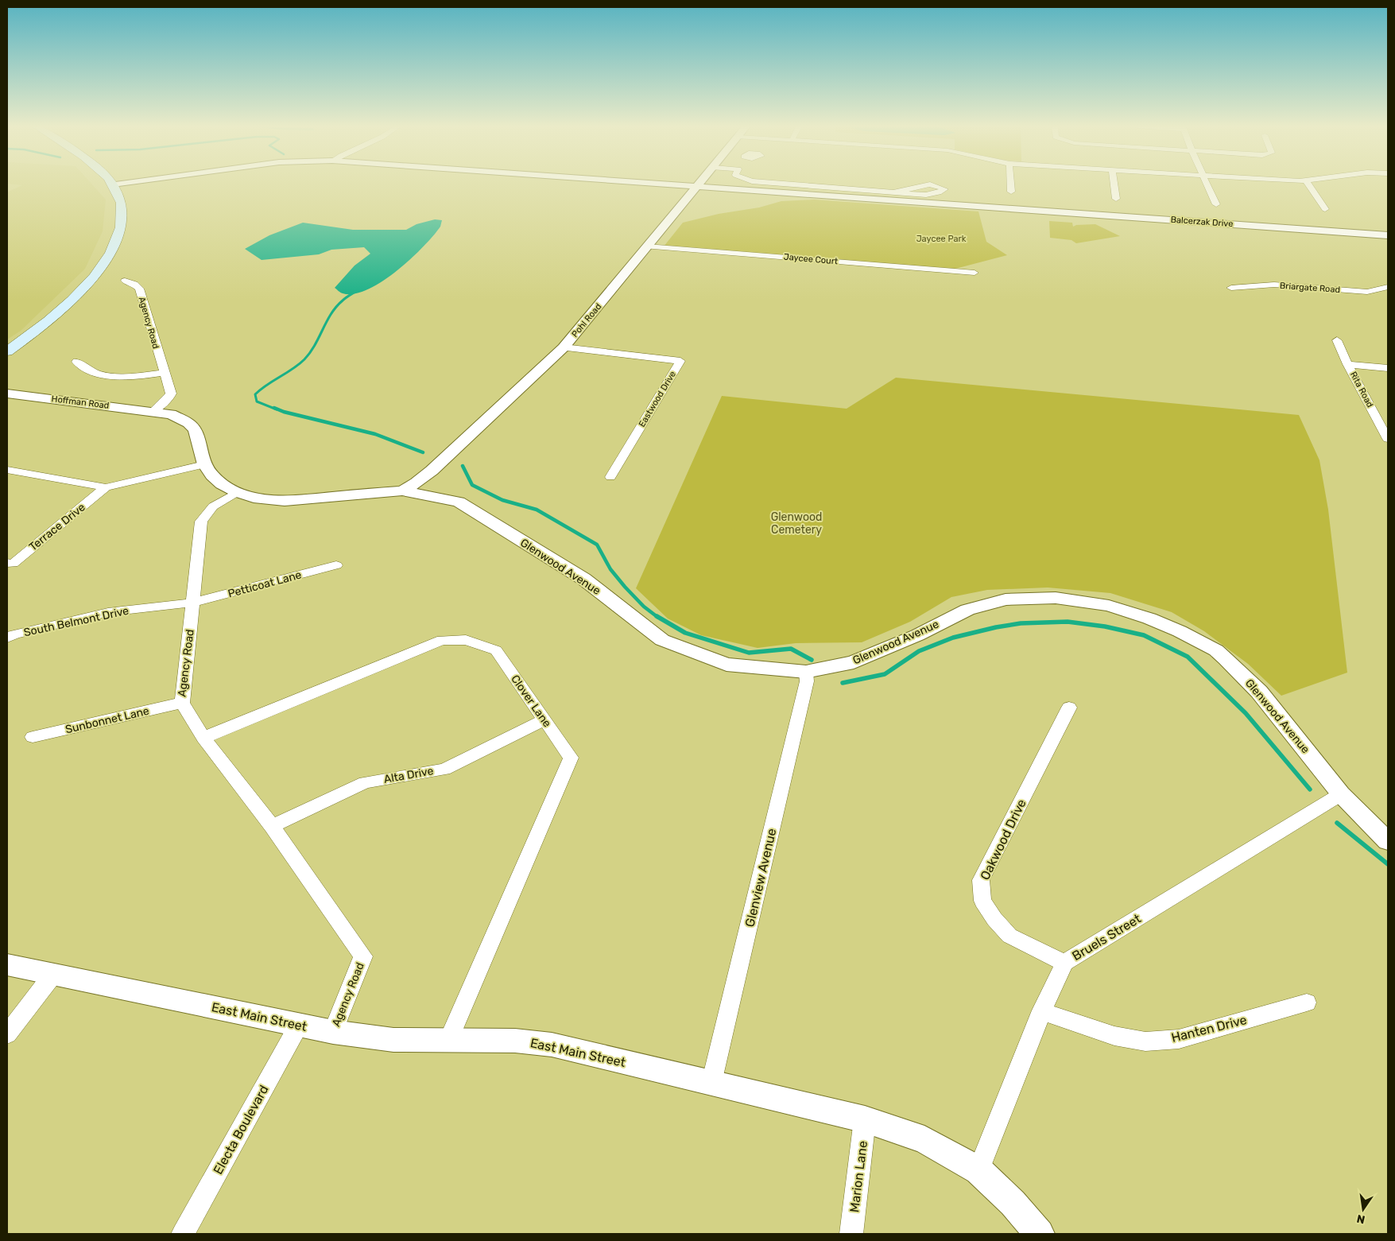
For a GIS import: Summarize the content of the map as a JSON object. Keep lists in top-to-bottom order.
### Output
{
  "streets": {
    "street": [
      "Balcerzak Drive",
      "Jaycee Court",
      "Briargate Road",
      "Pohl Road",
      "Agency Road",
      "Rita Road",
      "Eastwood Drive",
      "Hoffman Road",
      "Terrace Drive",
      "Glenwood Avenue",
      "Petticoat Lane",
      "South Belmont Drive",
      "Clover Lane",
      "Sunbonnet Lane",
      "Alta Drive",
      "Oakwood Drive",
      "Glenview Avenue",
      "Bruels Street",
      "East Main Street",
      "Hanten Drive",
      "Electa Boulevard",
      "Marion Lane"
    ]
  },
  "crossings": [
    ["Balcerzak Drive", "Pohl Road"],
    ["Jaycee Court", "Pohl Road"],
    ["Pohl Road", "Eastwood Drive"],
    ["Pohl Road", "Glenwood Avenue"],
    ["Agency Road", "Hoffman Road"],
    ["Agency Road", "Glenwood Avenue"],
    ["Agency Road", "Petticoat Lane"],
    ["Agency Road", "South Belmont Drive"],
    ["Agency Road", "Clover Lane"],
    ["Agency Road", "Sunbonnet Lane"],
    ["Agency Road", "Alta Drive"],
    ["Agency Road", "East Main Street"],
    ["Glenwood Avenue", "Glenview Avenue"],
    ["Glenwood Avenue", "Bruels Street"],
    ["Petticoat Lane", "South Belmont Drive"],
    ["Clover Lane", "Alta Drive"],
    ["Clover Lane", "East Main Street"],
    ["Oakwood Drive", "Bruels Street"],
    ["Glenview Avenue", "East Main Street"],
    ["Bruels Street", "East Main Street"],
    ["Bruels Street", "Hanten Drive"],
    ["East Main Street", "Electa Boulevard"],
    ["East Main Street", "Marion Lane"]
  ],
  "parks": ["Jaycee Park", "Glenwood Cemetery"],
  "north": "bottom"
}
